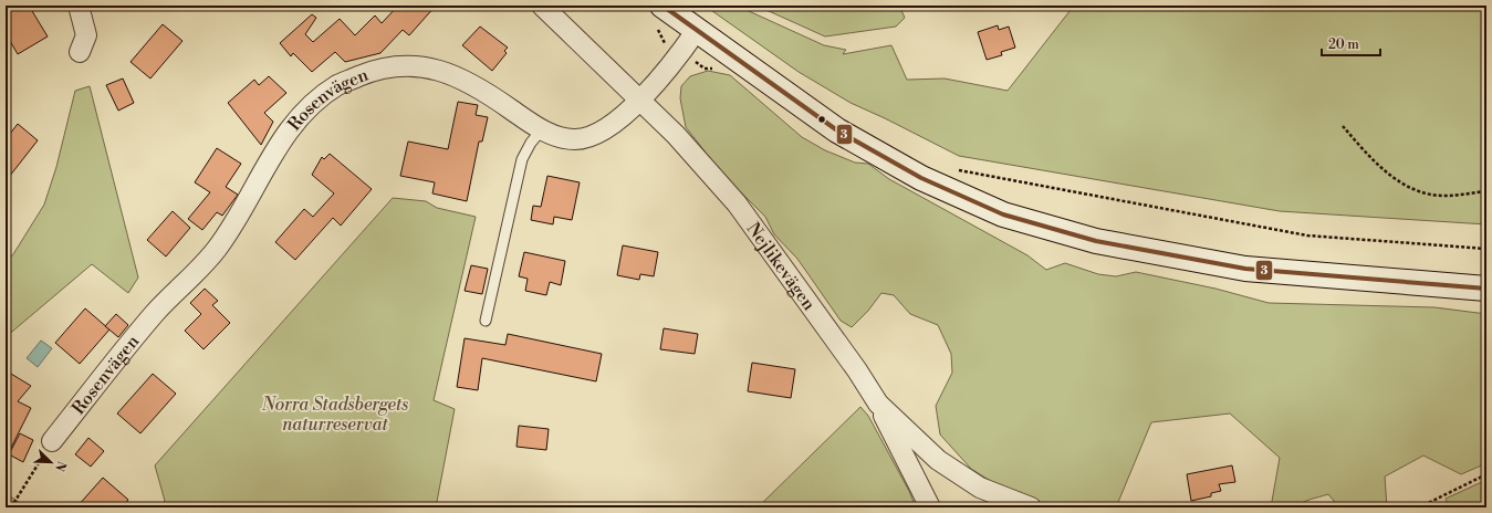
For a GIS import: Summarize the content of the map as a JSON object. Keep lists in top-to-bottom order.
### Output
{
  "streets": {
    "street": ["Rosenvägen", "Nejlikevägen"]
  },
  "crossings": [
    ["Rosenvägen", "Nejlikevägen"]
  ],
  "parks": ["Norra Stadsbergets naturreservat"],
  "lines": ["transit line 3"],
  "scale_bar": "20 m",
  "north": "bottom right"
}
